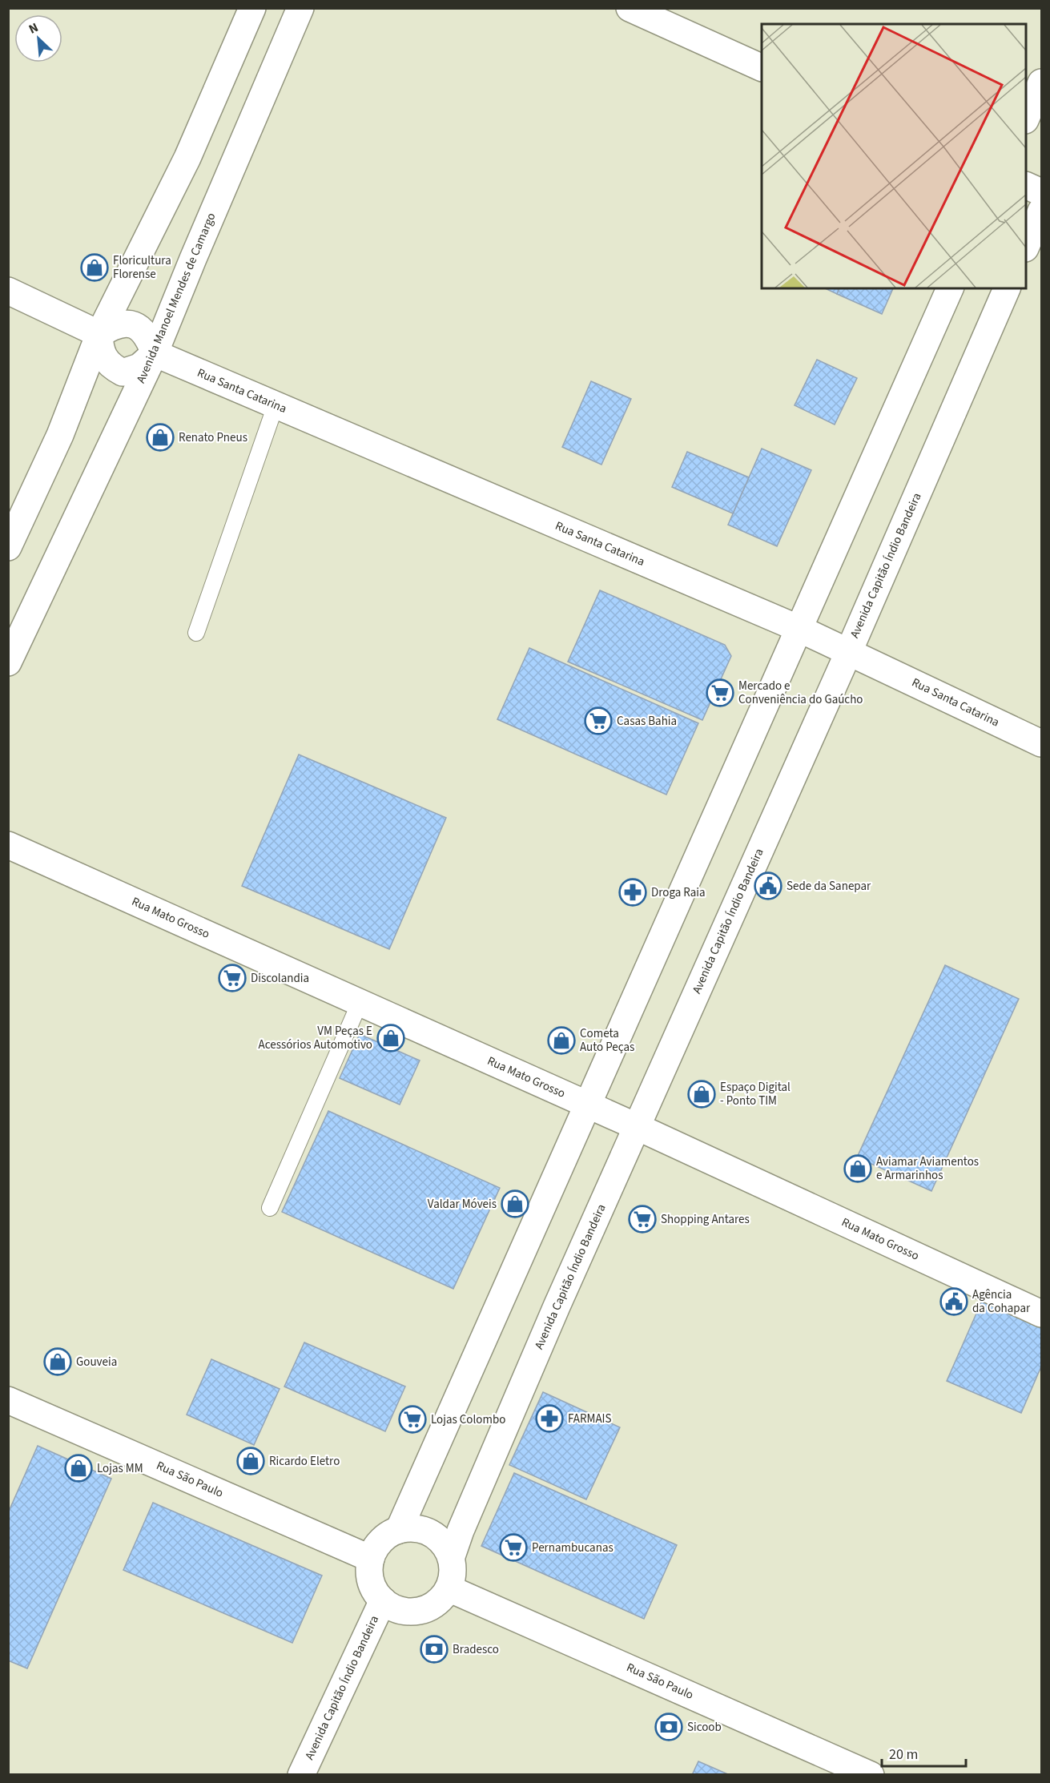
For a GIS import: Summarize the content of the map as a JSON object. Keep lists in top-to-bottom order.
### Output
{
  "streets": {
    "street": [
      "Avenida Manoel Mendes de Camargo",
      "Rua Santa Catarina",
      "Avenida Capitão Índio Bandeira",
      "Rua Mato Grosso",
      "Rua São Paulo"
    ]
  },
  "crossings": [
    ["Avenida Manoel Mendes de Camargo", "Rua Santa Catarina"],
    ["Rua Santa Catarina", "Avenida Capitão Índio Bandeira"],
    ["Avenida Capitão Índio Bandeira", "Rua Mato Grosso"],
    ["Avenida Capitão Índio Bandeira", "Rua São Paulo"]
  ],
  "places": {
    "shop": [
      "Floricultura Florense",
      "Renato Pneus",
      "VM Peças E Acessórios Automotivo",
      "Cometa Auto Peças",
      "Espaço Digital - Ponto TIM",
      "Aviamar Aviamentos e Armarinhos",
      "Valdar Móveis",
      "Gouveia",
      "Ricardo Eletro",
      "Lojas MM"
    ],
    "supermarket": [
      "Mercado e Conveniência do Gaúcho",
      "Casas Bahia",
      "Discolandia",
      "Shopping Antares",
      "Lojas Colombo",
      "Pernambucanas"
    ],
    "public building": ["Sede da Sanepar", "Agência da Cohapar"],
    "pharmacy": ["Droga Raia", "FARMAIS"],
    "bank": ["Bradesco", "Sicoob"]
  },
  "scale_bar": "20 m",
  "north": "top left"
}
